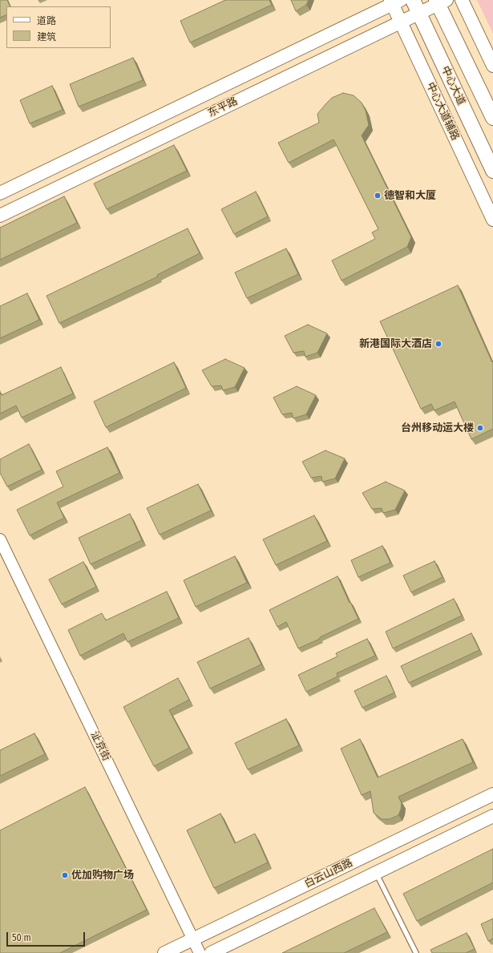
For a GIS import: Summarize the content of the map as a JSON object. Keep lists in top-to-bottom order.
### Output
{
  "streets": {
    "main road": [
      "中心大道",
      "东平路",
      "中心大道辅路",
      "白云山西路"
    ],
    "street": ["沚京街"]
  },
  "crossings": [
    ["中心大道", "东平路"],
    ["东平路", "中心大道辅路"],
    ["沚京街", "白云山西路"]
  ],
  "places": [
    "德智和大厦",
    "新港国际大酒店",
    "台州移动运大楼",
    "优加购物广场"
  ],
  "legend": ["道路", "建筑"],
  "scale_bar": "50 m"
}
